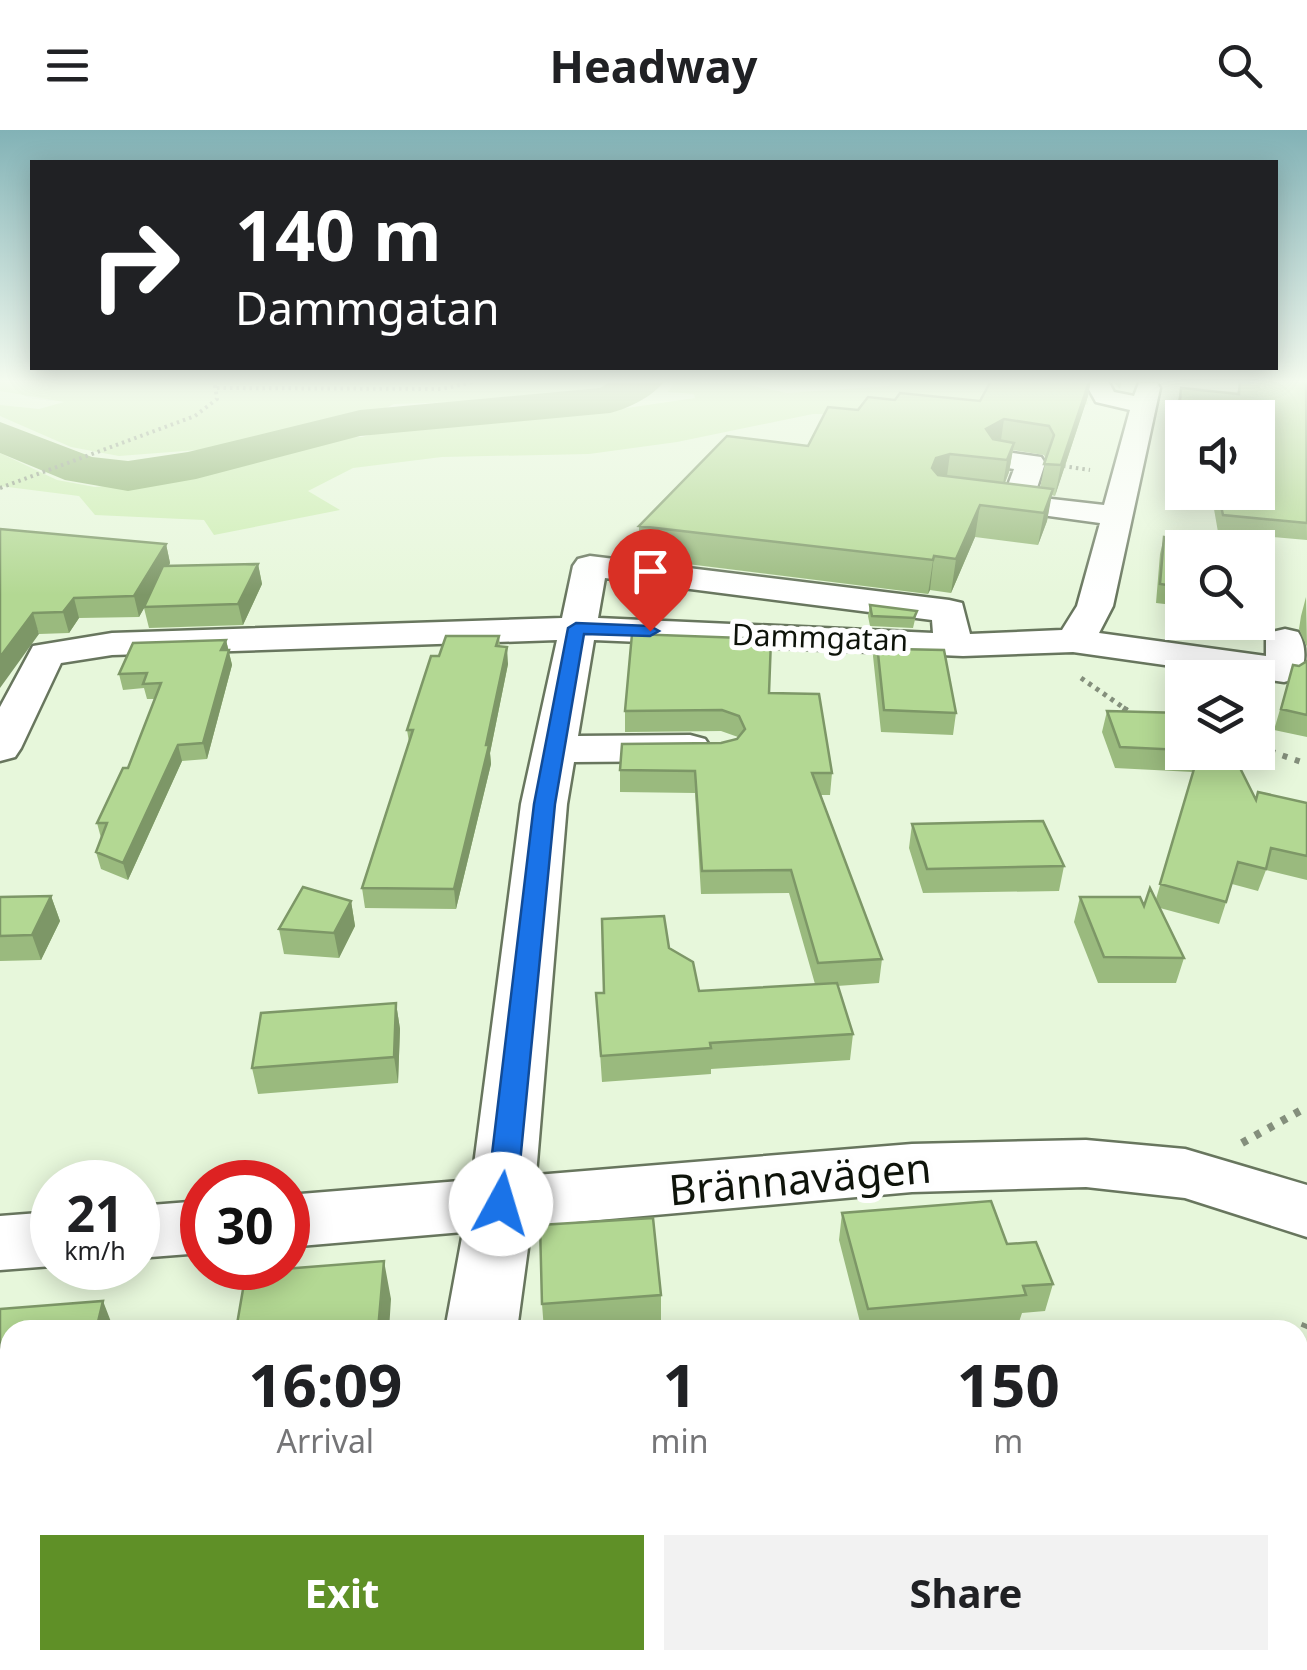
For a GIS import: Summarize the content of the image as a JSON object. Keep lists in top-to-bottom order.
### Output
{
  "streets": {
    "street": ["Dammgatan", "Brännavägen"]
  },
  "page": {
    "header": "Headway",
    "turn": ["140 m", "Dammgatan"],
    "speed": "21 km/h",
    "limit": "30",
    "eta": [
      "16:09",
      "Arrival",
      "1",
      "min",
      "150",
      "m"
    ],
    "buttons": ["Exit", "Share"]
  }
}
